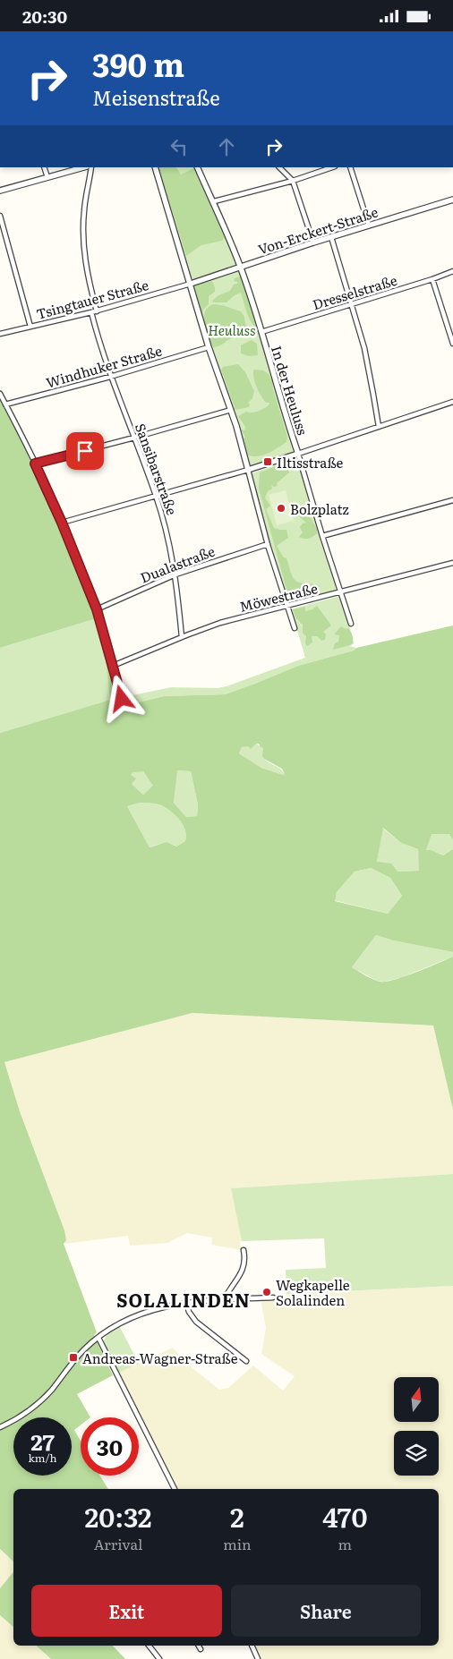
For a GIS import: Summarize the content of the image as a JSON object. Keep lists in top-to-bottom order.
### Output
{
  "streets": {
    "street": [
      "Von-Erckert-Straße",
      "Dresselstraße",
      "Tsingtauer Straße",
      "Windhuker Straße",
      "In der Heuluss",
      "Sansibarstraße",
      "Dualastraße",
      "Möwestraße"
    ]
  },
  "crossings": [
    ["Von-Erckert-Straße", "Tsingtauer Straße"],
    ["Von-Erckert-Straße", "In der Heuluss"],
    ["Dresselstraße", "In der Heuluss"],
    ["Tsingtauer Straße", "Sansibarstraße"],
    ["Windhuker Straße", "Sansibarstraße"],
    ["In der Heuluss", "Möwestraße"],
    ["Sansibarstraße", "Dualastraße"],
    ["Sansibarstraße", "Möwestraße"]
  ],
  "districts": ["SOLALINDEN"],
  "parks": ["Heuluss"],
  "places": {
    "transit": ["Iltisstraße", "Andreas-Wagner-Straße"],
    "other": ["Bolzplatz", "Wegkapelle Solalinden"]
  },
  "north": "top",
  "page": {
    "status": "20:30",
    "turn": ["390 m", "Meisenstraße"],
    "speed": "27 km/h",
    "limit": "30",
    "eta": [
      "20:32",
      "Arrival",
      "2",
      "min",
      "470",
      "m"
    ],
    "buttons": ["Exit", "Share"]
  }
}
